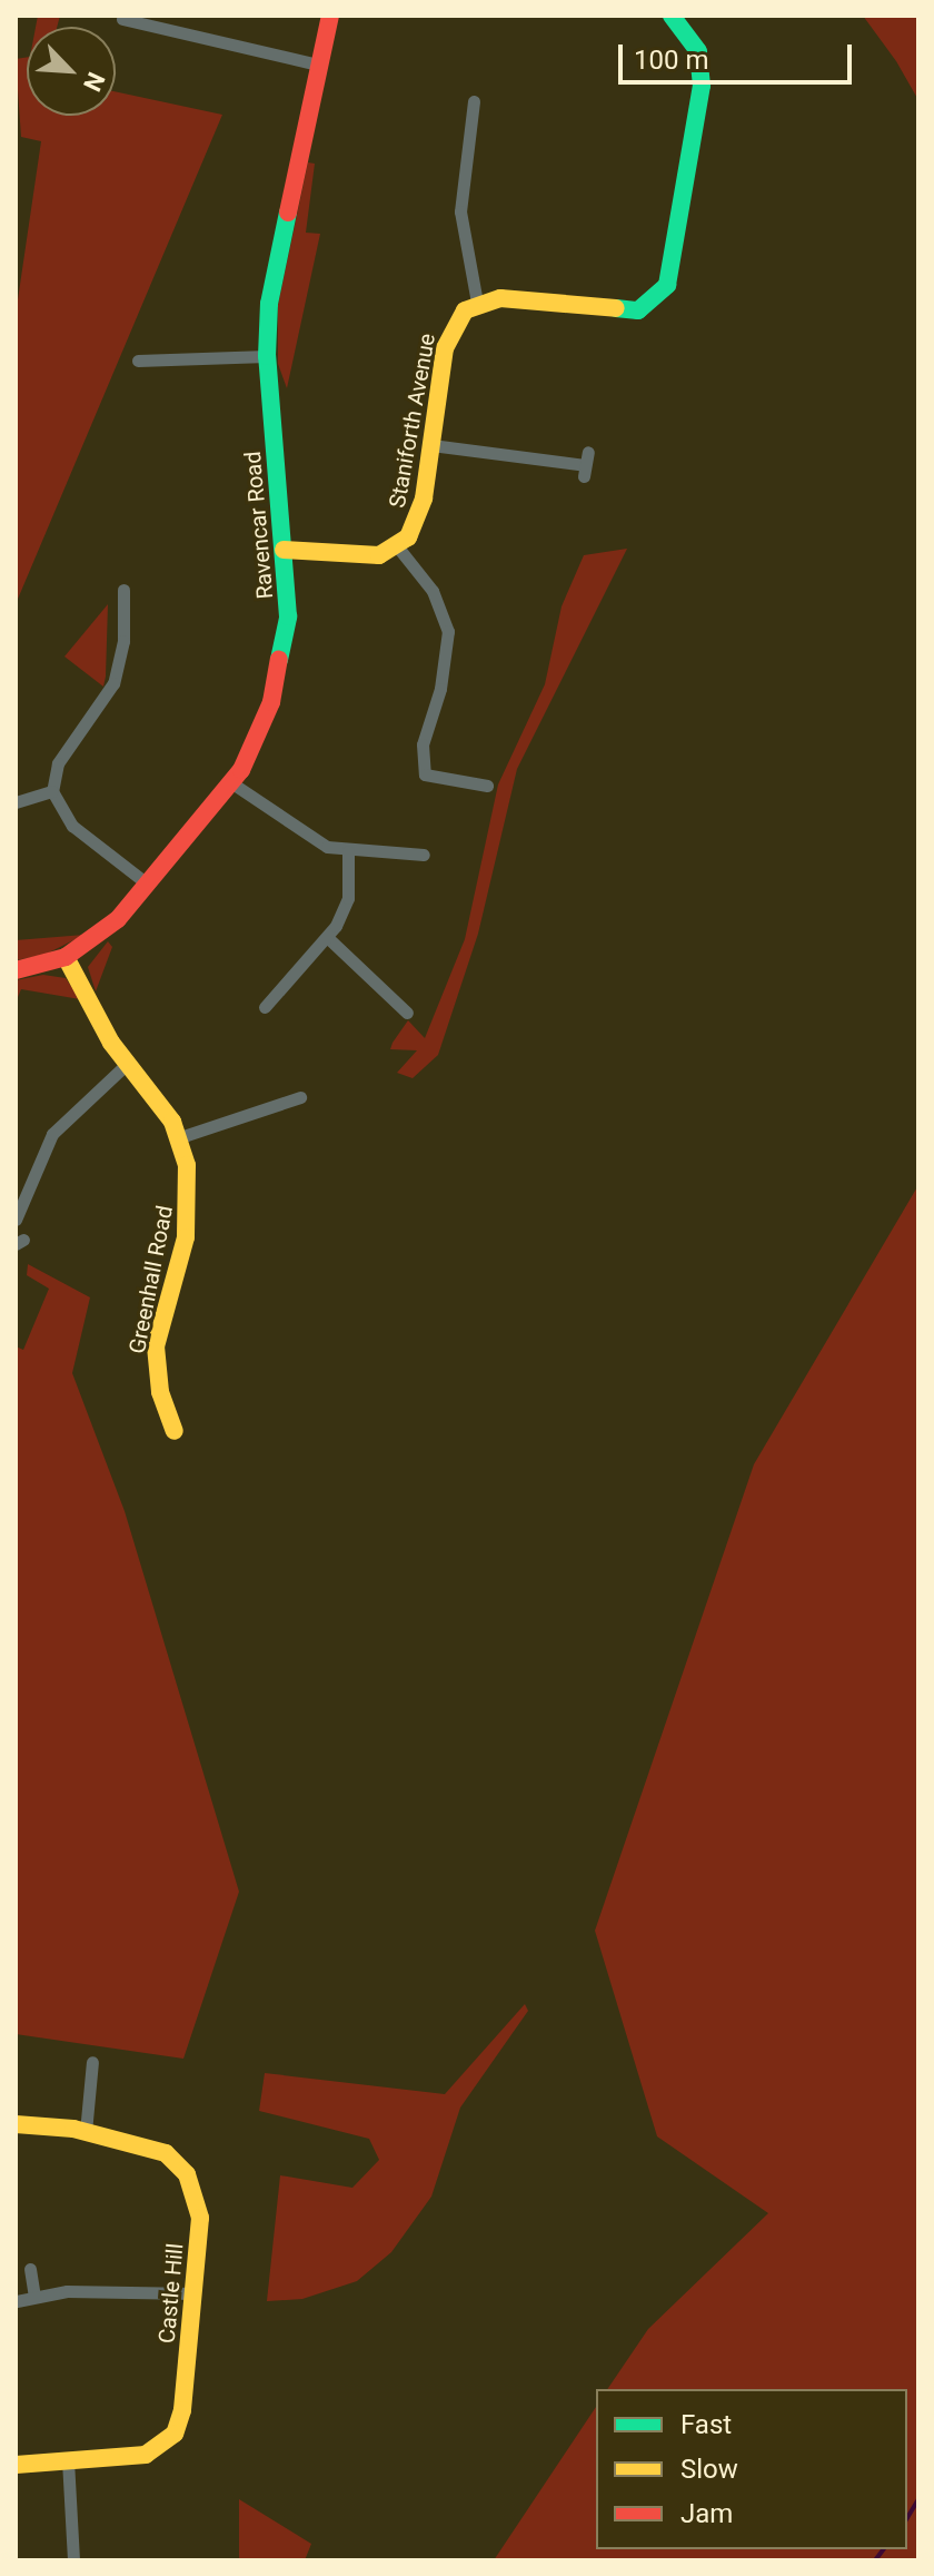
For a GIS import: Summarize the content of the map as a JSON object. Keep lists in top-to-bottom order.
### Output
{
  "streets": {
    "street": [
      "Staniforth Avenue",
      "Ravencar Road",
      "Greenhall Road",
      "Castle Hill"
    ]
  },
  "crossings": [
    ["Ravencar Road", "Greenhall Road"]
  ],
  "legend": ["Fast", "Slow", "Jam"],
  "scale_bar": "100 m",
  "north": "bottom right"
}
